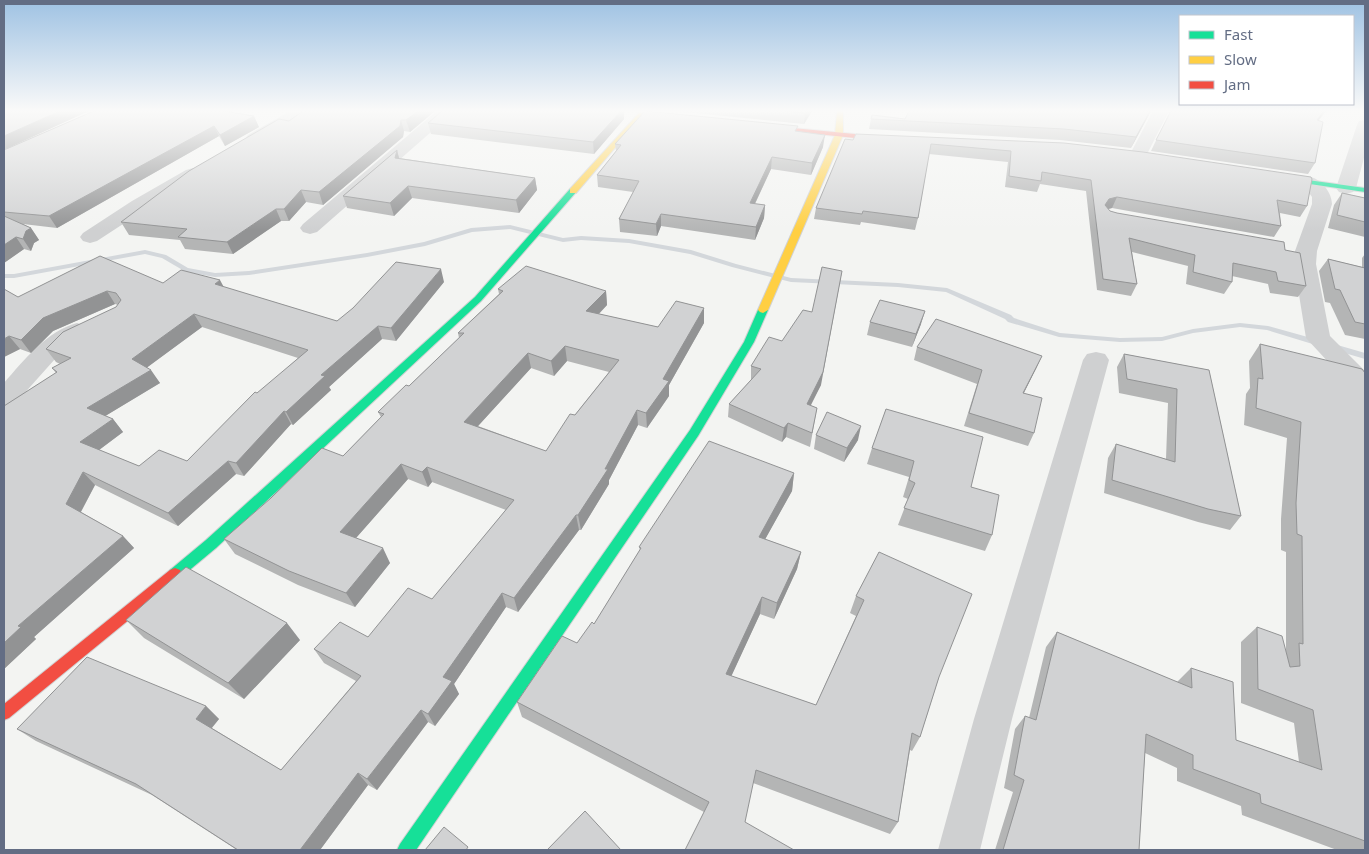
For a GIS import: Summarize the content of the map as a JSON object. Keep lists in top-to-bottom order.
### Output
{
  "legend": ["Fast", "Slow", "Jam"]
}
